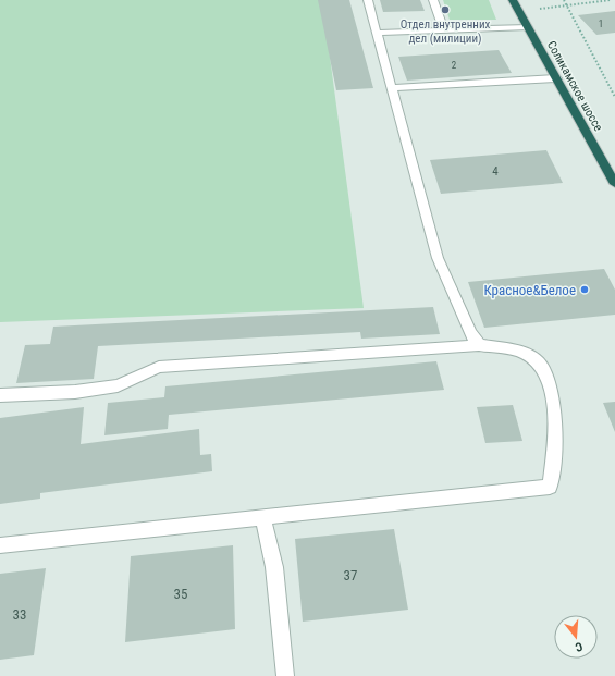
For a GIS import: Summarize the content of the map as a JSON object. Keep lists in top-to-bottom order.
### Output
{
  "streets": {
    "highway": ["Соликамское шоссе"]
  },
  "places": ["Отдел внутренних дел (милиции)", "Красное&Белое"],
  "house_numbers": [
    "1",
    "2",
    "4",
    "37",
    "35",
    "33"
  ],
  "north": "bottom"
}
